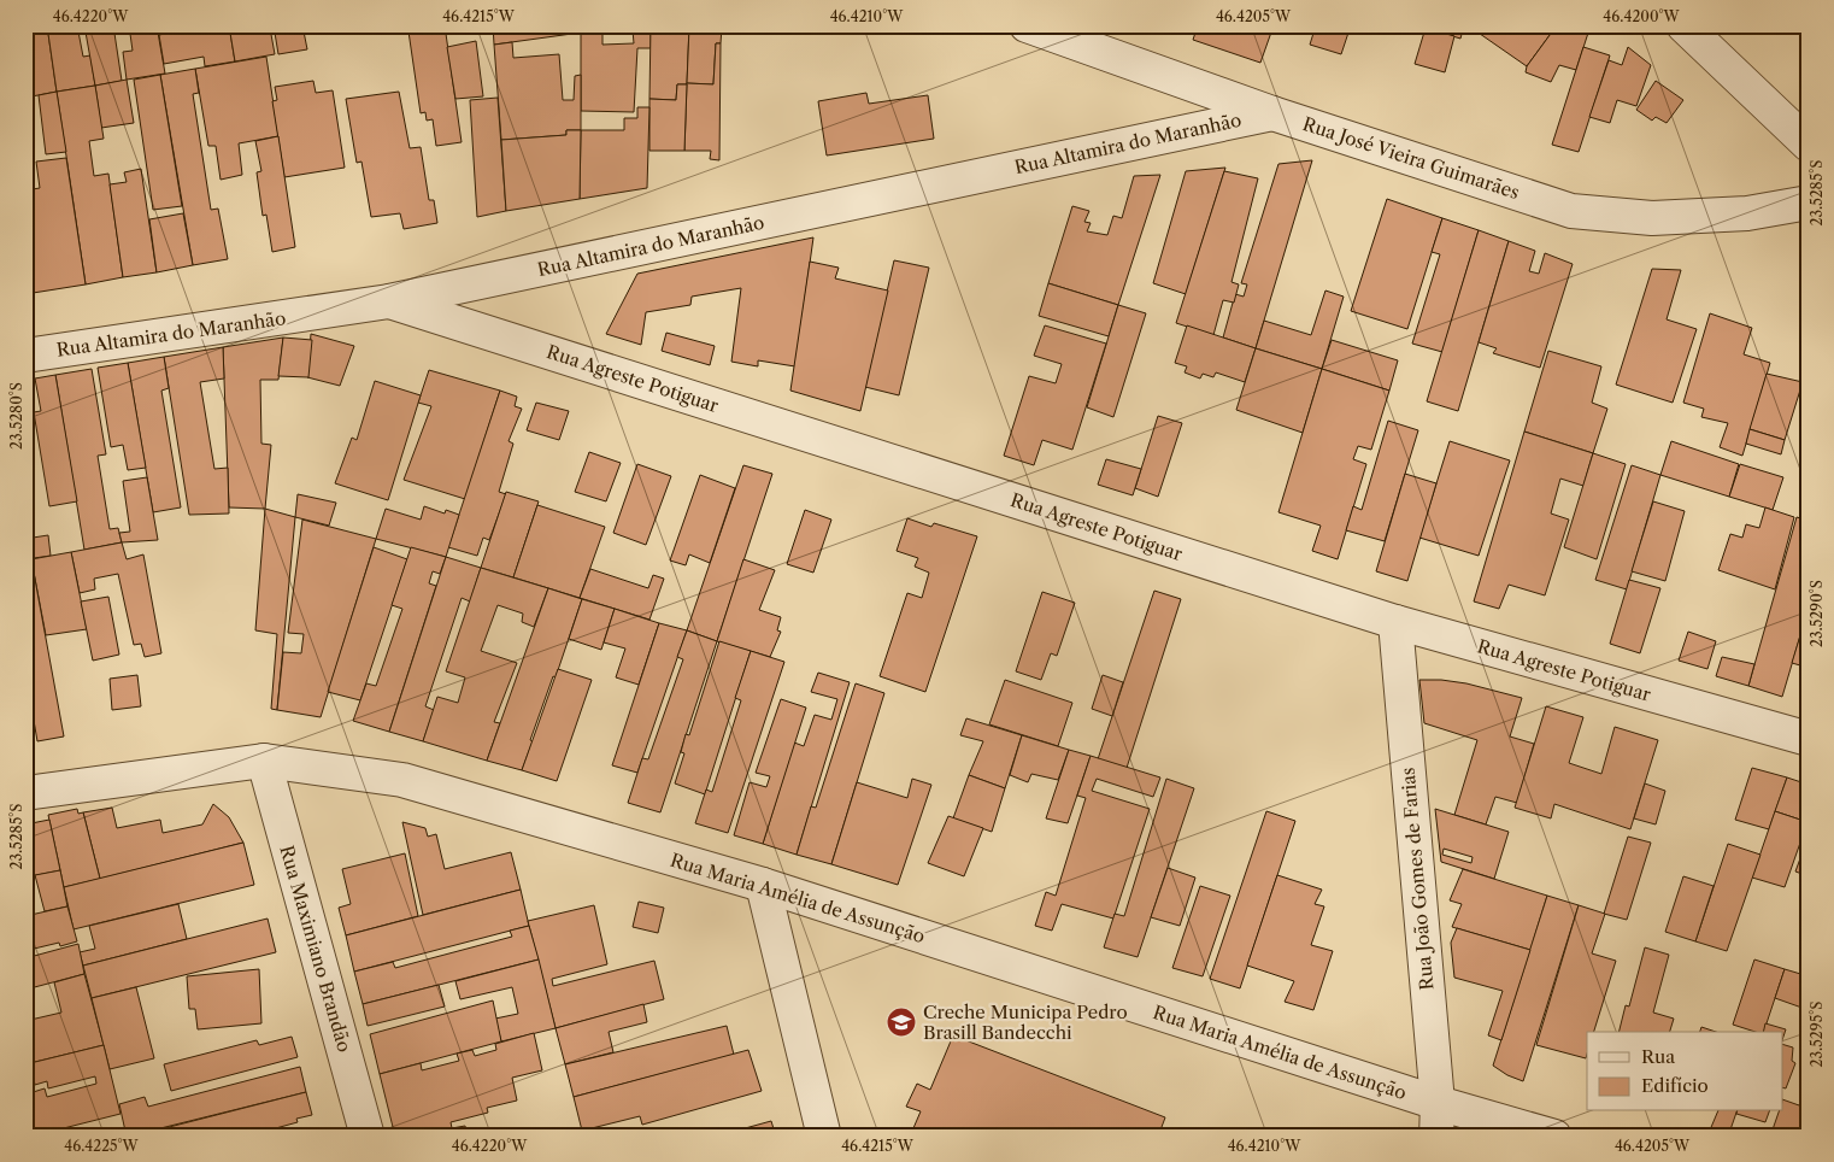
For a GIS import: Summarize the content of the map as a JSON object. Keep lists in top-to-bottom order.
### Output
{
  "streets": {
    "street": [
      "Rua Altamira do Maranhão",
      "Rua José Vieira Guimarães",
      "Rua Agreste Potiguar",
      "Rua João Gomes de Farias",
      "Rua Maria Amélia de Assunção",
      "Rua Maximiano Brandão"
    ]
  },
  "crossings": [
    ["Rua Altamira do Maranhão", "Rua José Vieira Guimarães"],
    ["Rua Altamira do Maranhão", "Rua Agreste Potiguar"],
    ["Rua Agreste Potiguar", "Rua João Gomes de Farias"],
    ["Rua João Gomes de Farias", "Rua Maria Amélia de Assunção"],
    ["Rua Maria Amélia de Assunção", "Rua Maximiano Brandão"]
  ],
  "places": {
    "school or university": ["Creche Municipa Pedro Brasill Bandecchi"]
  },
  "legend": ["Rua", "Edifício"],
  "coordinates": [
    "46.4220°W",
    "46.4215°W",
    "46.4210°W",
    "46.4205°W",
    "46.4200°W",
    "23.5285°S",
    "23.5280°S",
    "23.5290°S",
    "23.5295°S",
    "46.4225°W"
  ]
}
